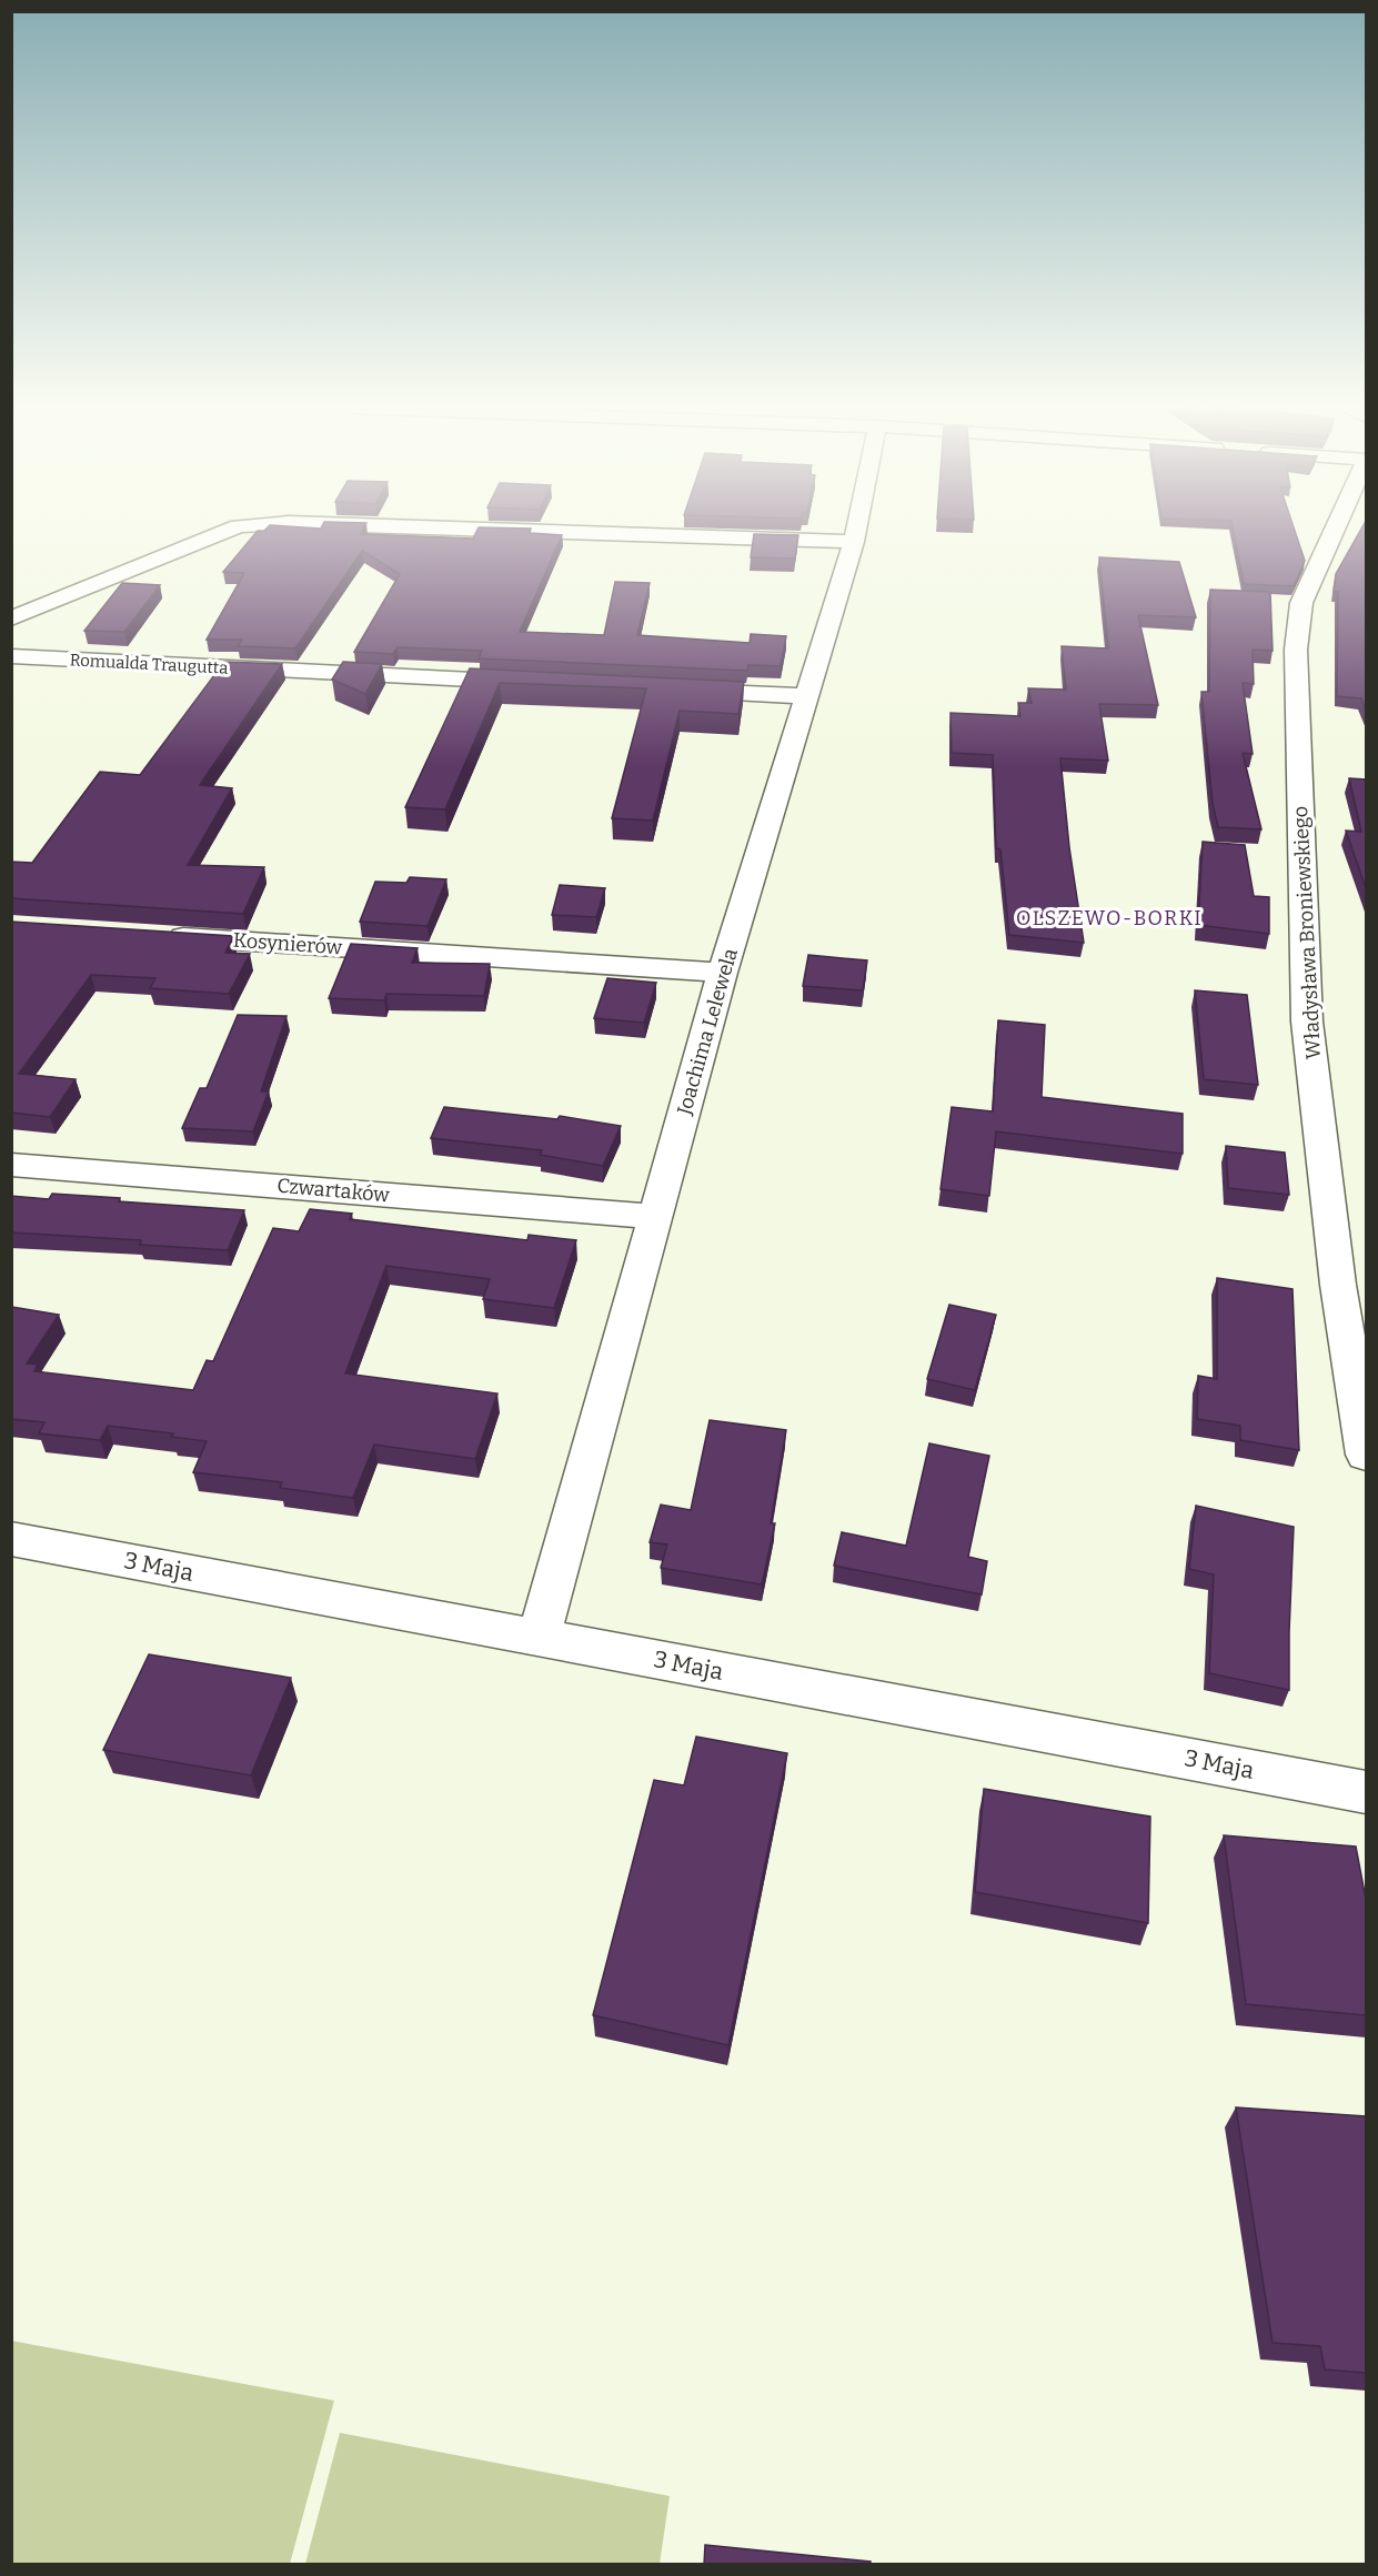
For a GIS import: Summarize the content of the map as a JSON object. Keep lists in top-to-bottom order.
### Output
{
  "streets": {
    "street": [
      "Romualda Traugutta",
      "Władysława Broniewskiego",
      "Kosynierów",
      "Joachima Lelewela",
      "Czwartaków",
      "3 Maja"
    ]
  },
  "crossings": [
    ["Kosynierów", "Joachima Lelewela"],
    ["Joachima Lelewela", "Czwartaków"],
    ["Joachima Lelewela", "3 Maja"]
  ],
  "districts": ["OLSZEWO-BORKI"]
}
